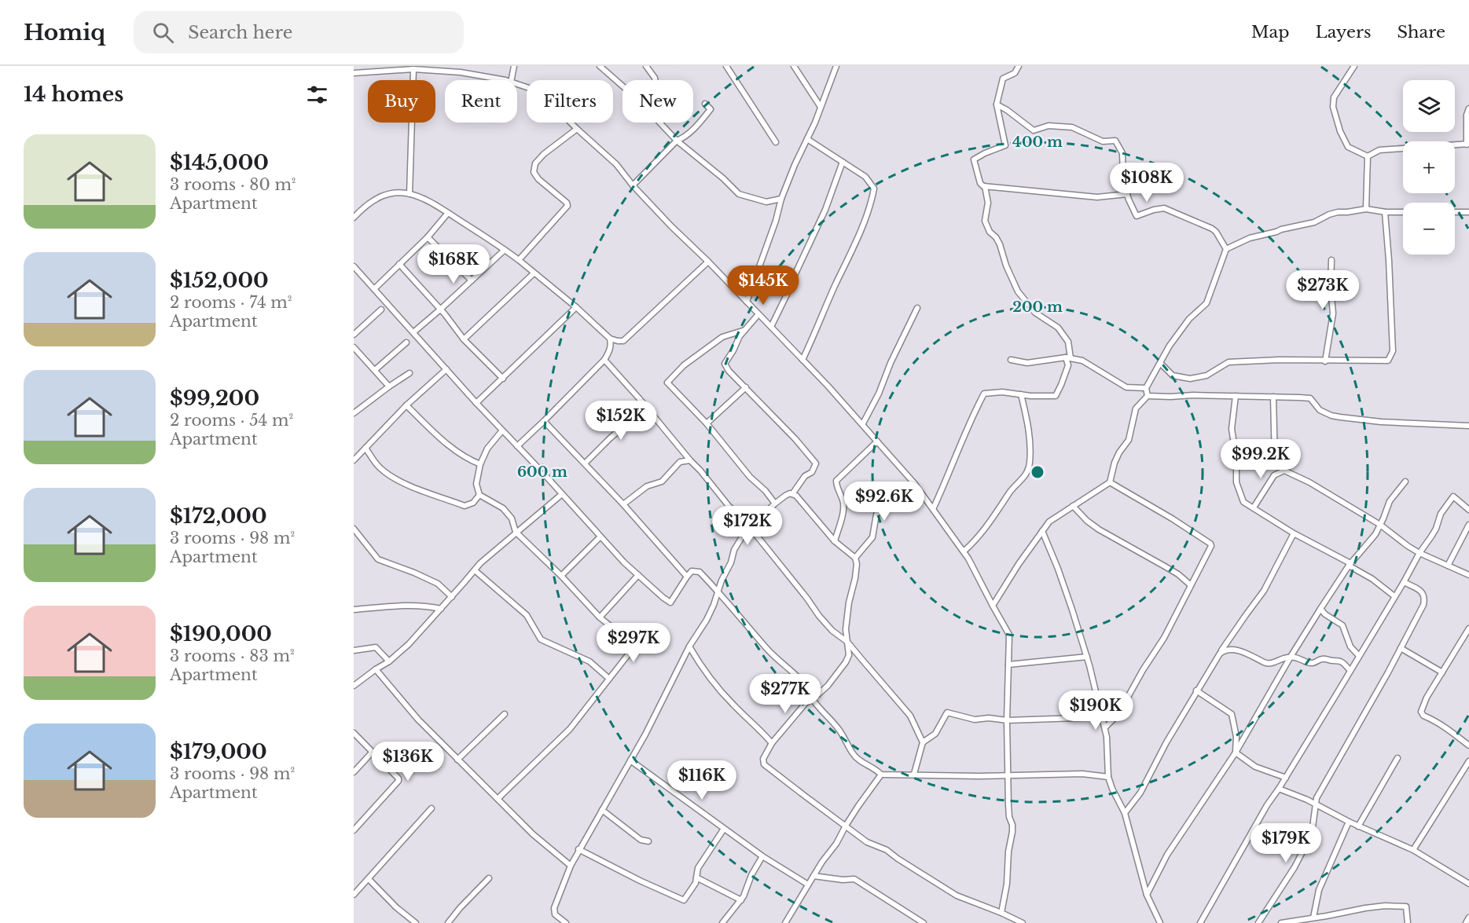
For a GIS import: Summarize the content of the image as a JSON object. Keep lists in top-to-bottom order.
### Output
{
  "page": {
    "header": "Homiq",
    "search": "Search here",
    "nav": ["Map", "Layers", "Share"],
    "heading": "14 homes",
    "map_buttons": ["+", "−"],
    "chip": [
      "Buy",
      "Rent",
      "Filters",
      "New"
    ],
    "list": [
      {
        "name": "$145,000",
        "note": "3 rooms · 80 m² · Apartment"
      },
      {
        "name": "$152,000",
        "note": "2 rooms · 74 m² · Apartment"
      },
      {
        "name": "$99,200",
        "note": "2 rooms · 54 m² · Apartment"
      },
      {
        "name": "$172,000",
        "note": "3 rooms · 98 m² · Apartment"
      },
      {
        "name": "$190,000",
        "note": "3 rooms · 83 m² · Apartment"
      },
      {
        "name": "$179,000",
        "note": "3 rooms · 98 m² · Apartment"
      }
    ],
    "price": [
      "$108K",
      "$168K",
      "$145K",
      "$273K",
      "$152K",
      "$99.2K",
      "$92.6K",
      "$172K",
      "$297K",
      "$277K",
      "$190K",
      "$136K",
      "$116K",
      "$179K"
    ]
  },
  "rings": ["400 m", "200 m", "600 m"]
}
